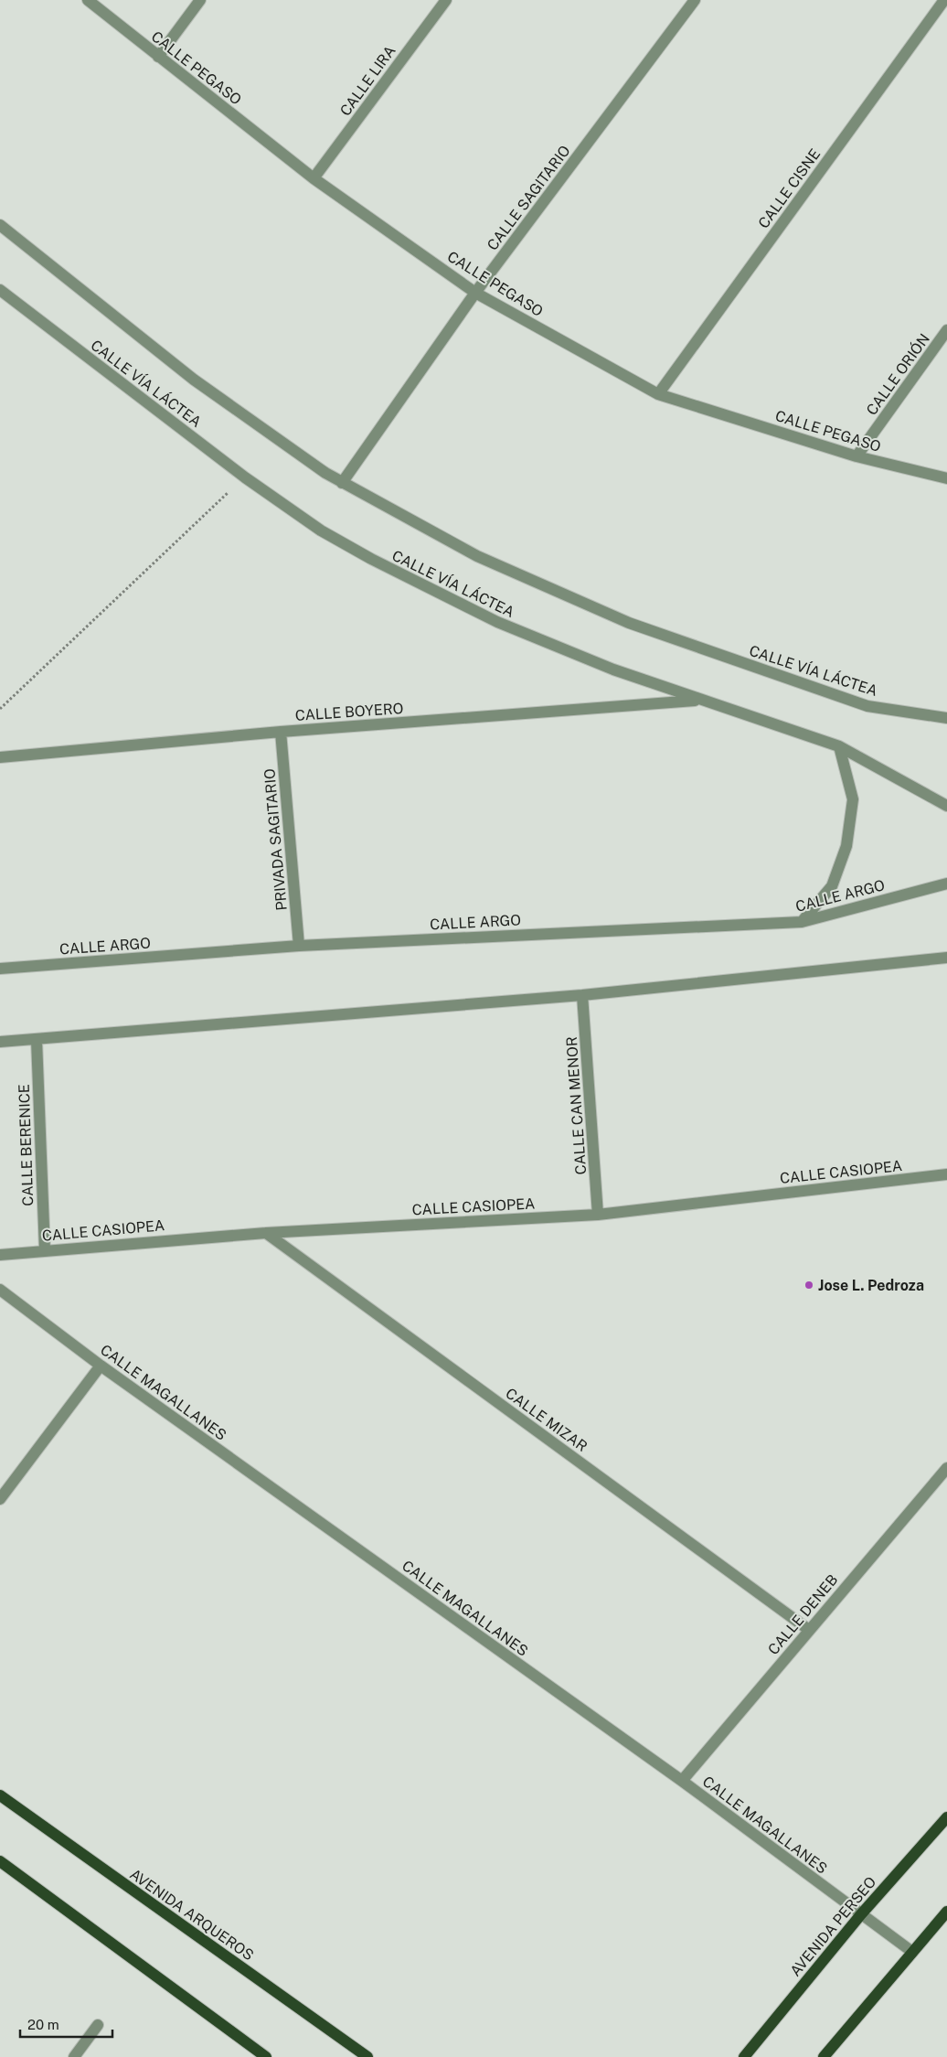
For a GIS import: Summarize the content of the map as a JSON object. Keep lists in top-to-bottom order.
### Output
{
  "streets": {
    "main road": ["AVENIDA ARQUEROS", "AVENIDA PERSEO"],
    "street": [
      "CALLE PEGASO",
      "CALLE LIRA",
      "CALLE CISNE",
      "CALLE SAGITARIO",
      "CALLE ORIÓN",
      "CALLE VÍA LÁCTEA",
      "CALLE BOYERO",
      "PRIVADA SAGITARIO",
      "CALLE ARGO",
      "CALLE CAN MENOR",
      "CALLE BERENICE",
      "CALLE CASIOPEA",
      "CALLE MAGALLANES",
      "CALLE MIZAR",
      "CALLE DENEB"
    ]
  },
  "crossings": [
    ["CALLE PEGASO", "CALLE LIRA"],
    ["CALLE PEGASO", "CALLE CISNE"],
    ["CALLE PEGASO", "CALLE SAGITARIO"],
    ["CALLE PEGASO", "CALLE ORIÓN"],
    ["CALLE SAGITARIO", "CALLE VÍA LÁCTEA"],
    ["CALLE VÍA LÁCTEA", "CALLE BOYERO"],
    ["CALLE BOYERO", "PRIVADA SAGITARIO"],
    ["PRIVADA SAGITARIO", "CALLE ARGO"],
    ["CALLE CAN MENOR", "CALLE CASIOPEA"],
    ["CALLE BERENICE", "CALLE CASIOPEA"],
    ["CALLE CASIOPEA", "CALLE MIZAR"],
    ["CALLE MAGALLANES", "CALLE DENEB"],
    ["CALLE MAGALLANES", "AVENIDA PERSEO"],
    ["CALLE MIZAR", "CALLE DENEB"]
  ],
  "places": ["Jose L. Pedroza"],
  "scale_bar": "20 m"
}
